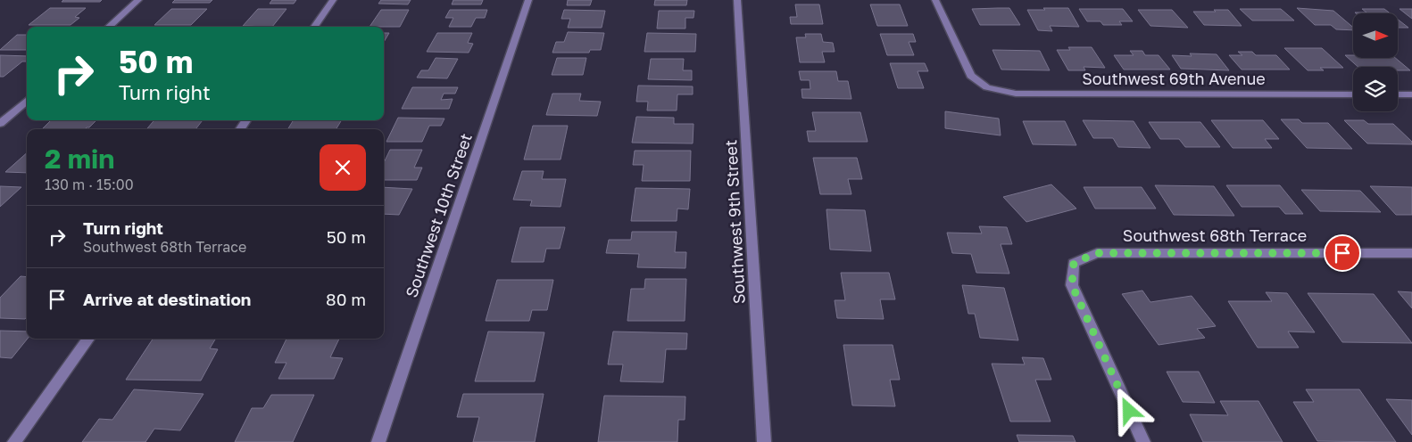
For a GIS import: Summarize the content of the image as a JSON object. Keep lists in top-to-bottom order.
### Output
{
  "streets": {
    "street": [
      "Southwest 69th Avenue",
      "Southwest 10th Street",
      "Southwest 9th Street",
      "Southwest 68th Terrace"
    ]
  },
  "north": "right",
  "page": {
    "turn": ["50 m", "Turn right"],
    "heading": ["2 min", "130 m · 15:00"],
    "list": [
      {
        "name": "Turn right",
        "note": "Southwest 68th Terrace",
        "value": "50 m"
      },
      {
        "name": "Arrive at destination",
        "value": "80 m"
      }
    ]
  }
}
